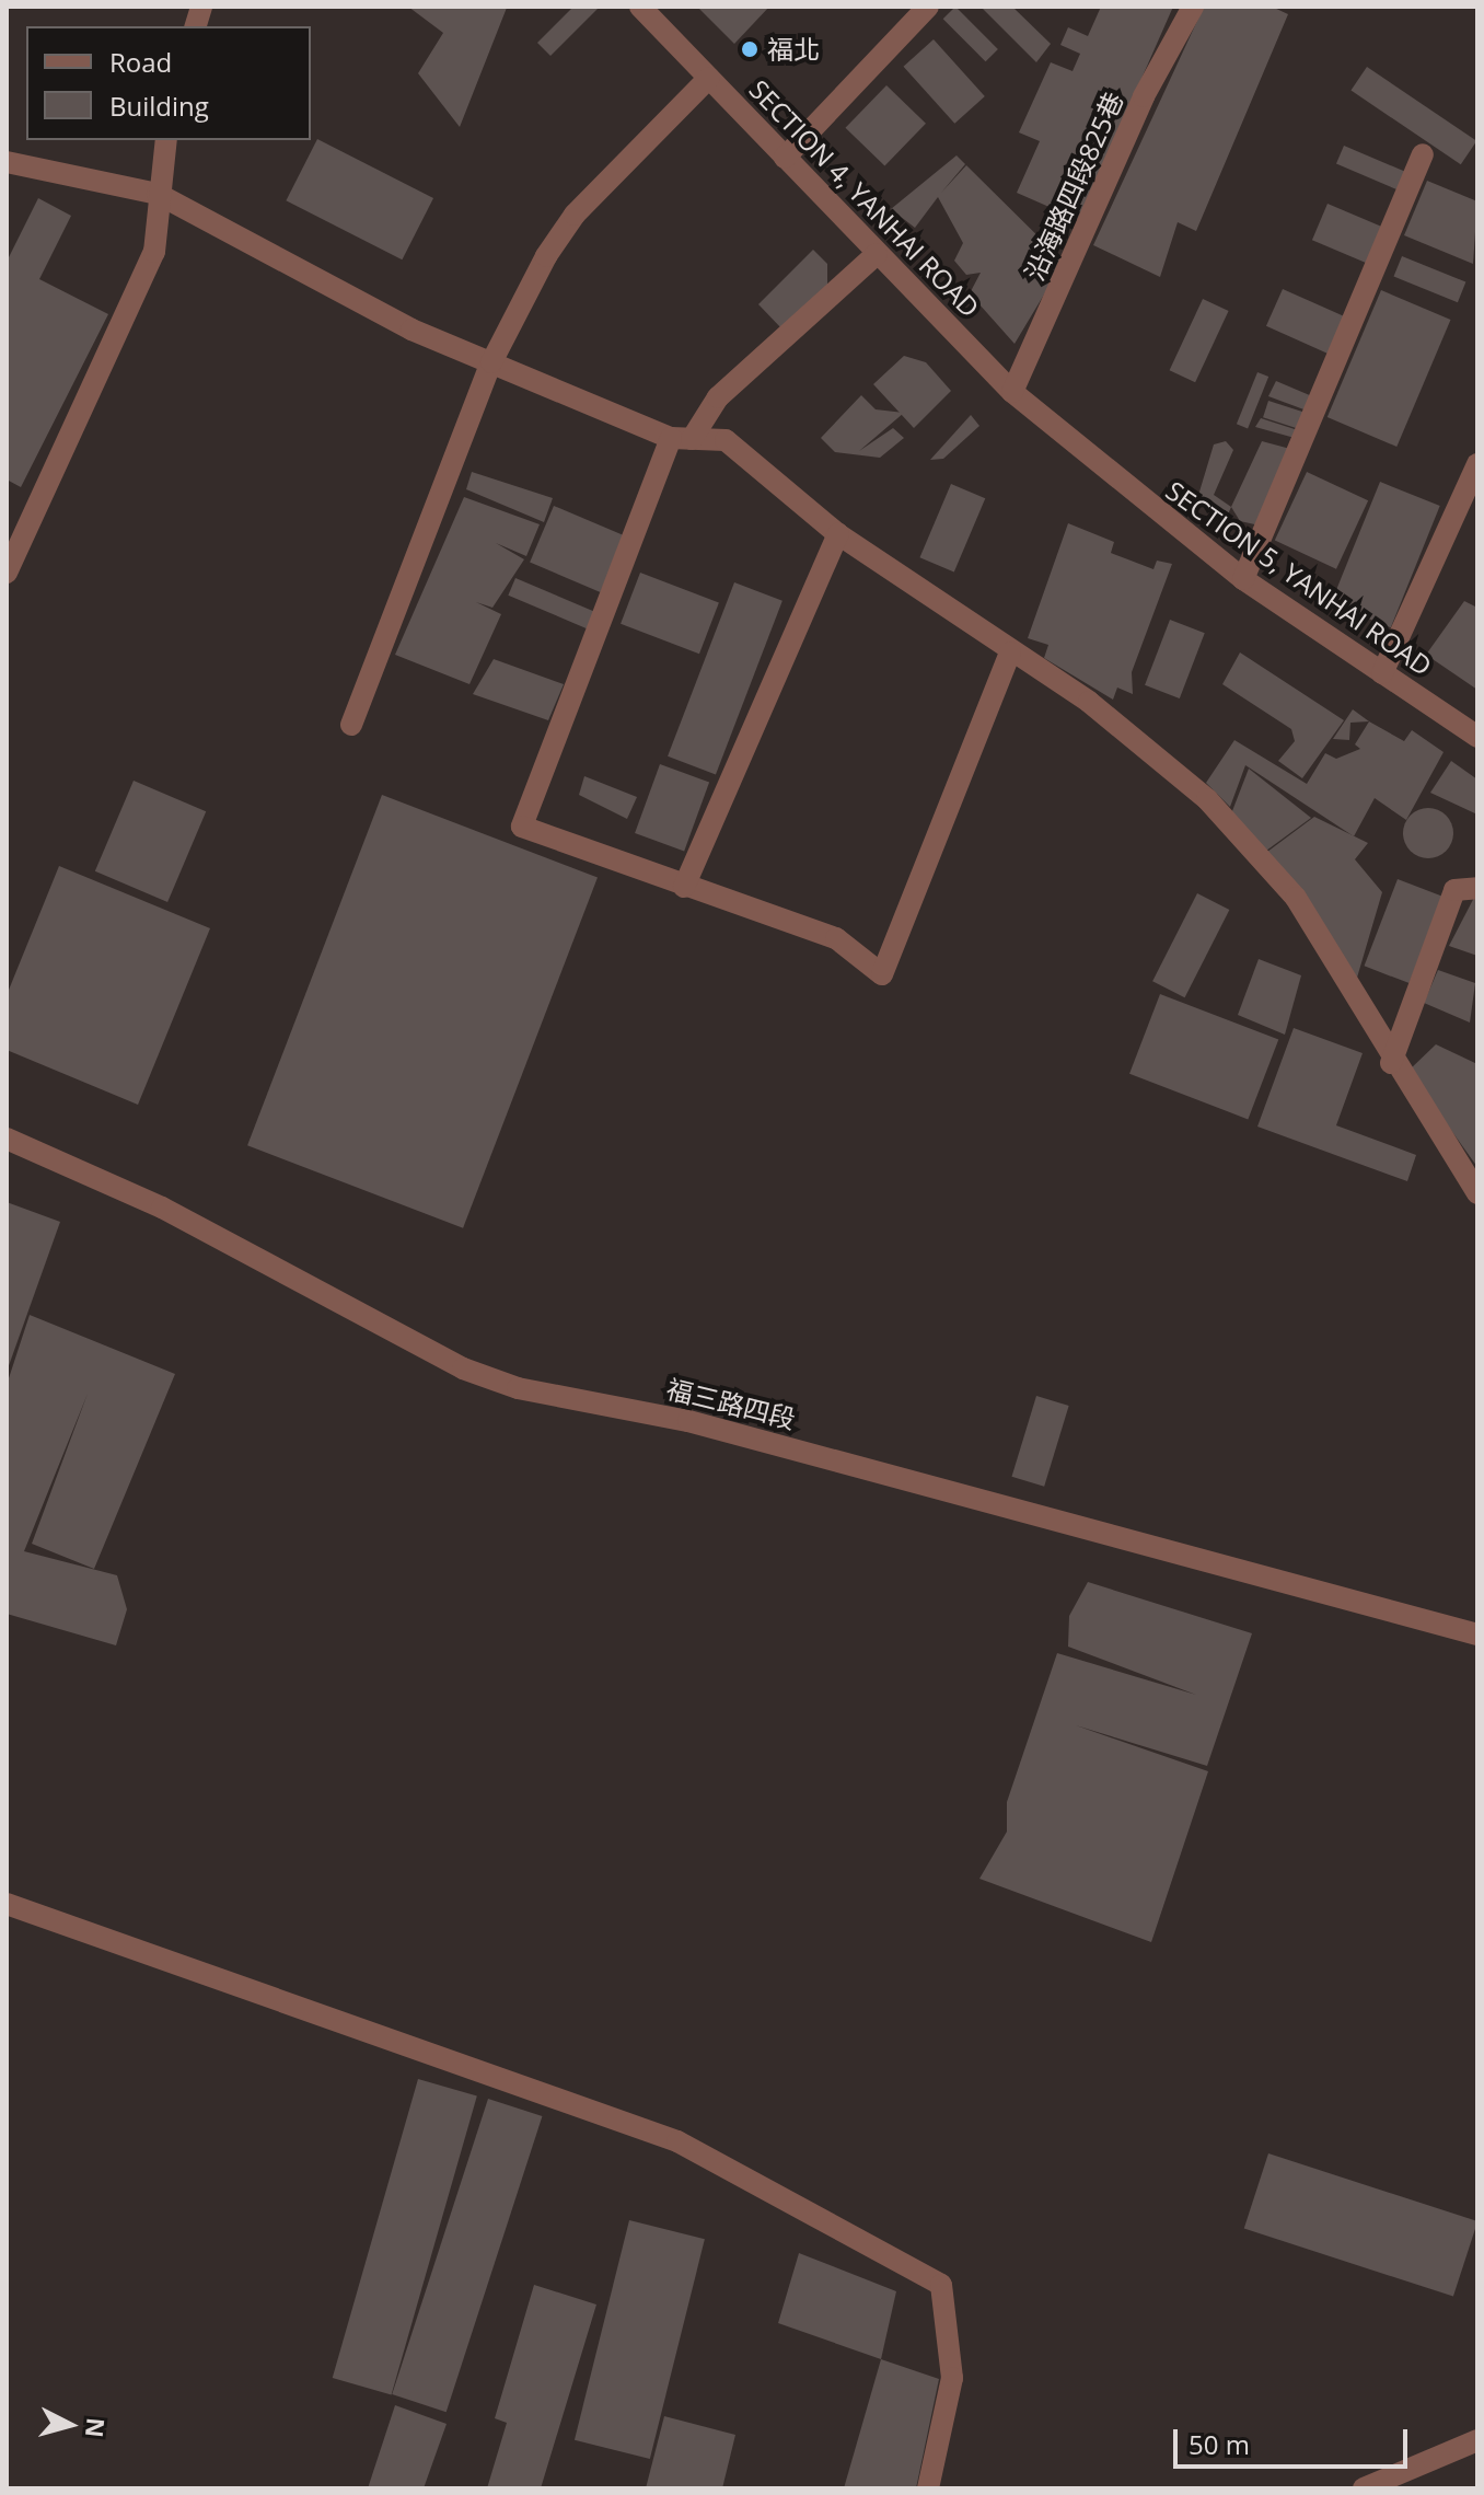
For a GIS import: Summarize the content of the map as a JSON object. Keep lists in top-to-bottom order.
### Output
{
  "streets": {
    "street": [
      "沿海路四段825巷",
      "SECTION 4, YANHAI ROAD",
      "SECTION 5, YANHAI ROAD",
      "福三路四段"
    ]
  },
  "crossings": [
    ["沿海路四段825巷", "SECTION 4, YANHAI ROAD"],
    ["沿海路四段825巷", "SECTION 5, YANHAI ROAD"],
    ["SECTION 4, YANHAI ROAD", "SECTION 5, YANHAI ROAD"]
  ],
  "places": ["福北"],
  "legend": ["Road", "Building"],
  "scale_bar": "50 m",
  "north": "right"
}
